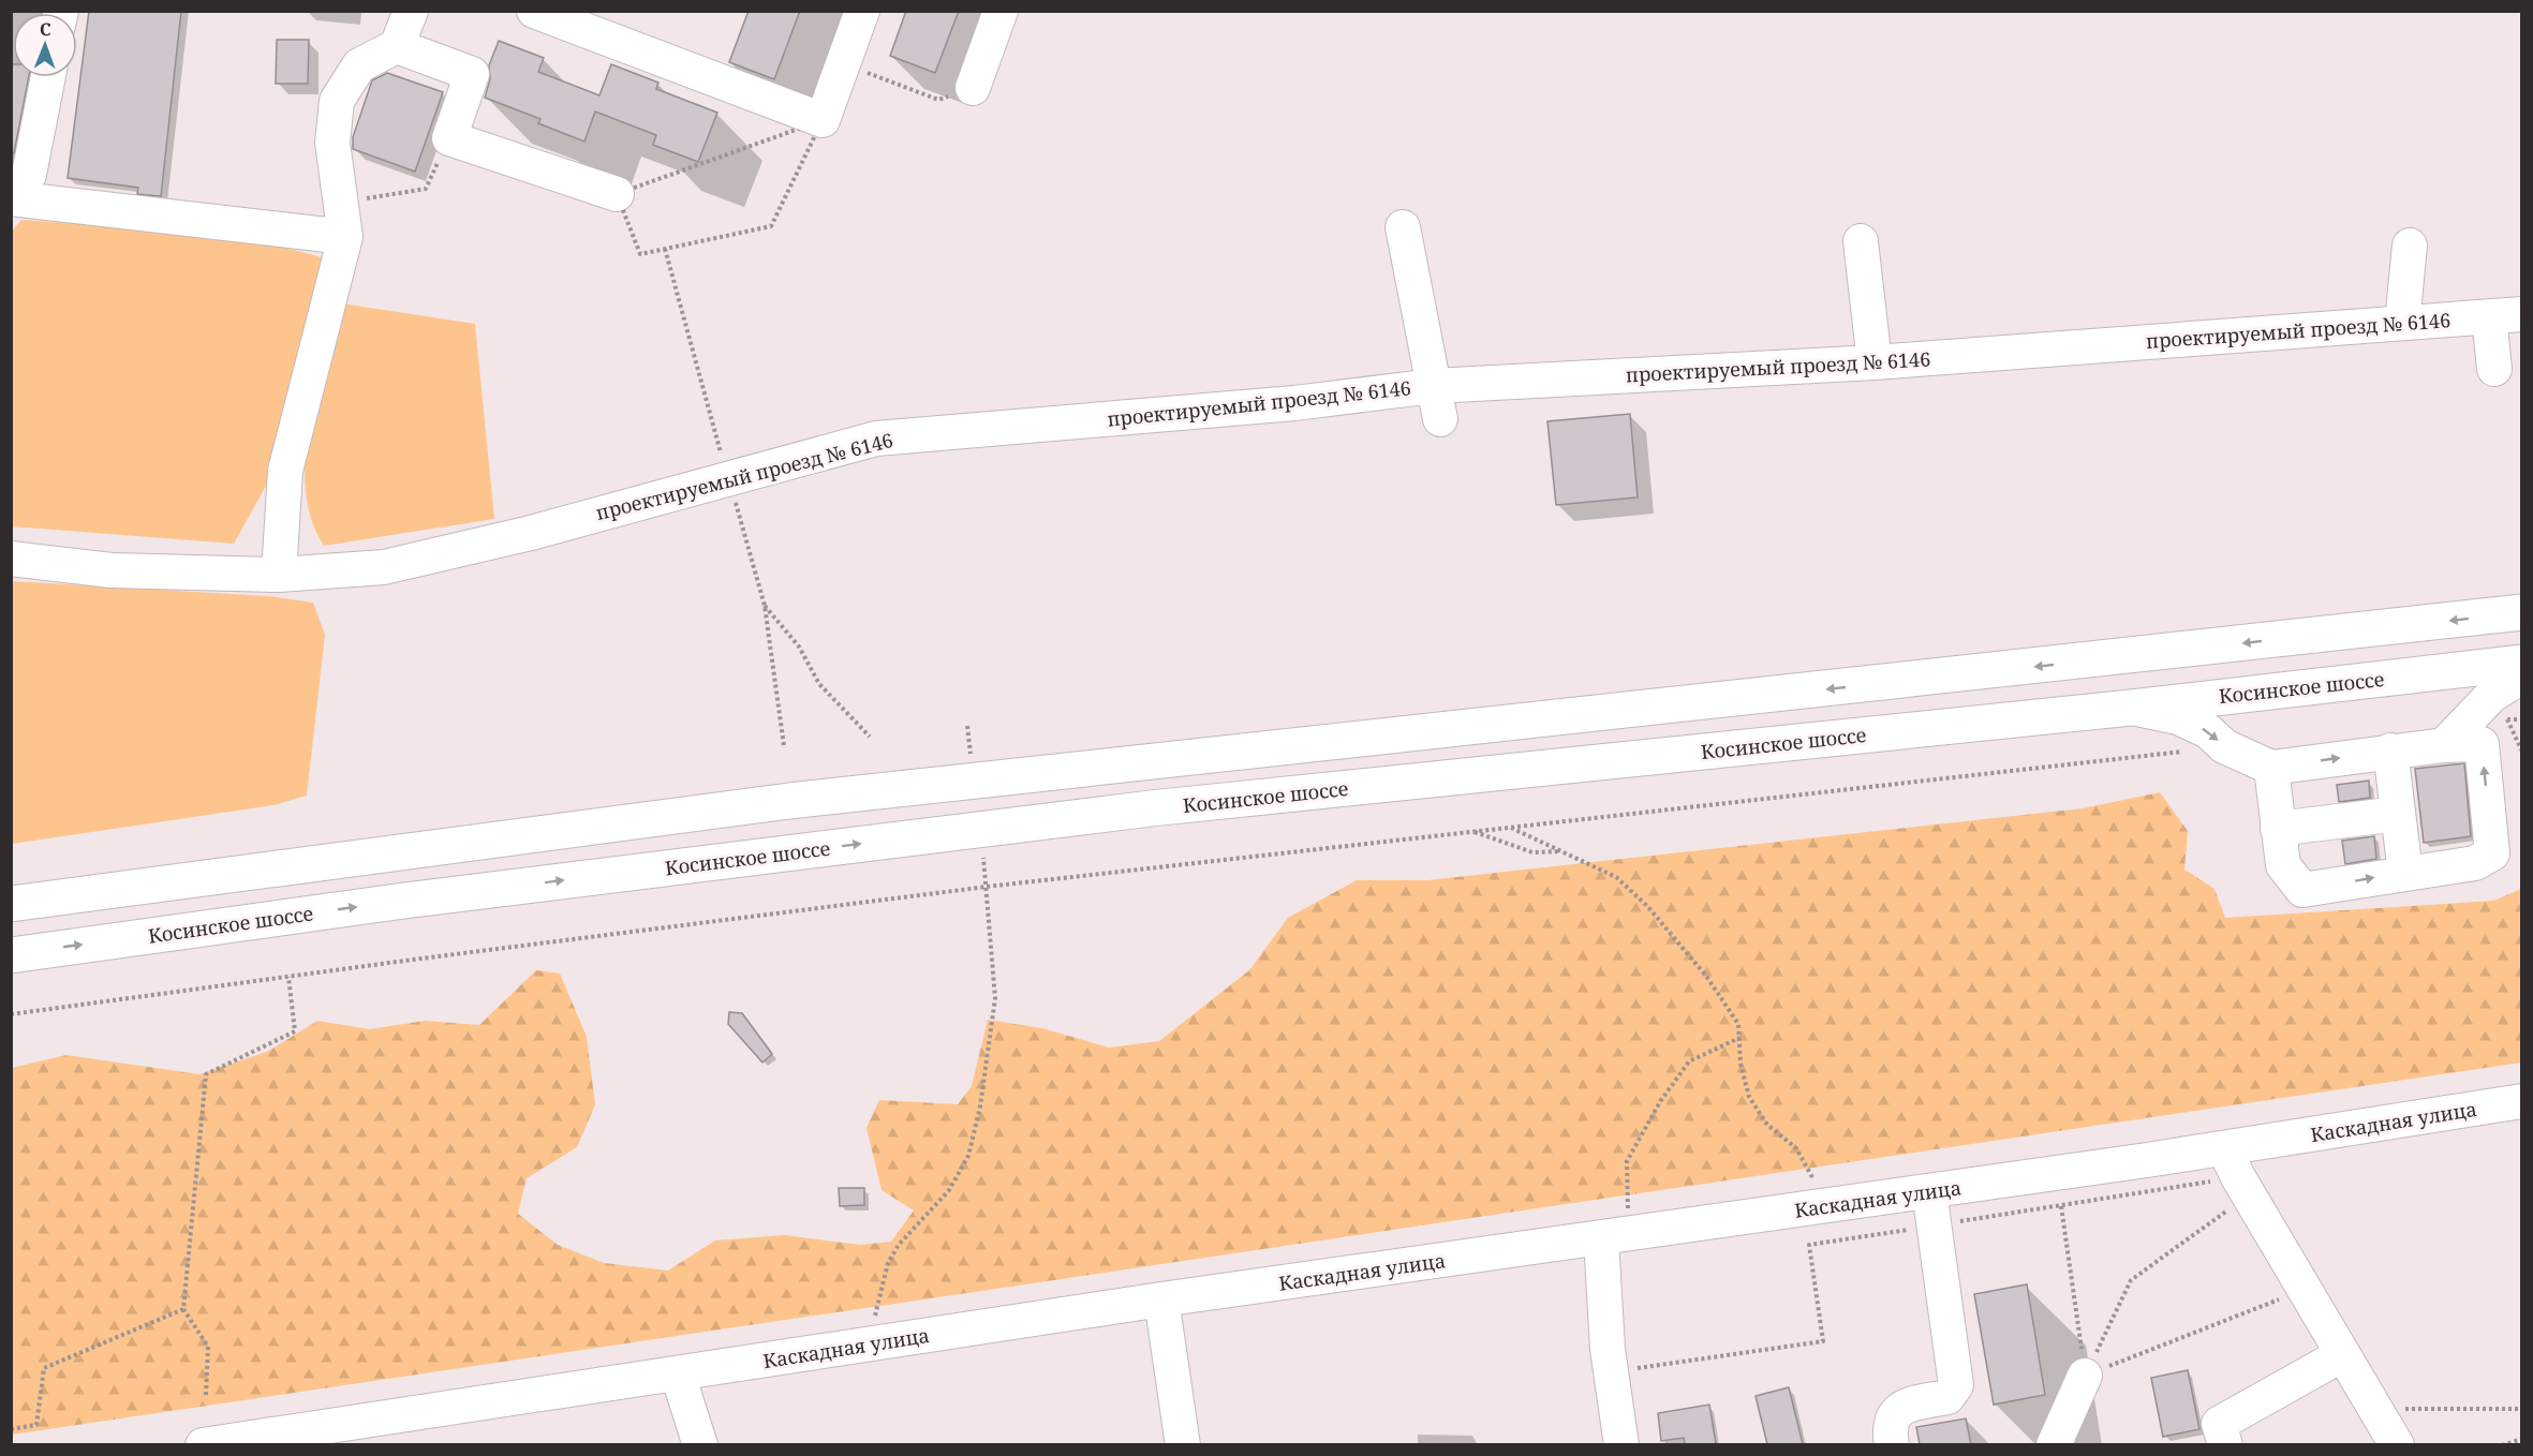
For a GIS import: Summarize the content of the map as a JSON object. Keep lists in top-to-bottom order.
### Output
{
  "streets": {
    "highway": ["Косинское шоссе"],
    "street": ["проектируемый проезд № 6146", "Каскадная улица"]
  },
  "north": "top"
}
